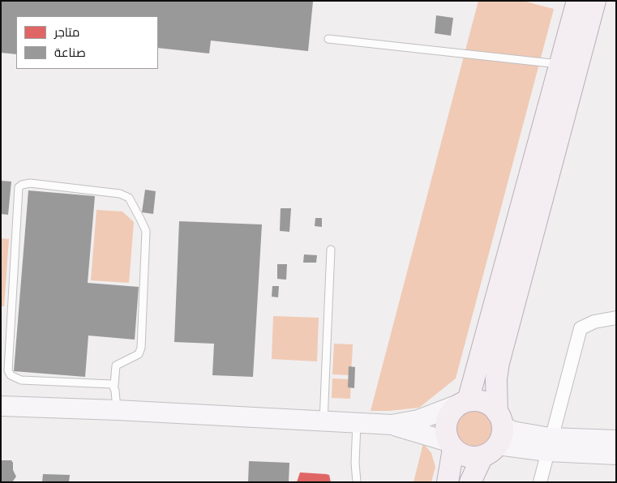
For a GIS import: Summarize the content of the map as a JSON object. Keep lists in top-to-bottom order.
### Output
{
  "legend": ["متاجر", "صناعة"]
}
